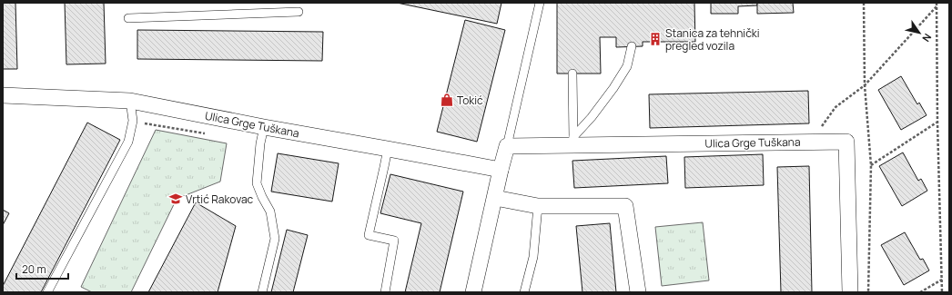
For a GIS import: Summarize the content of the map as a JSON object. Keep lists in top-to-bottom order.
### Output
{
  "streets": {
    "street": ["Ulica Grge Tuškana"]
  },
  "places": {
    "building": ["Stanica za tehnički pregled vozila"],
    "shop": ["Tokić"],
    "school or university": ["Vrtić Rakovac"]
  },
  "scale_bar": "20 m",
  "north": "bottom right"
}
